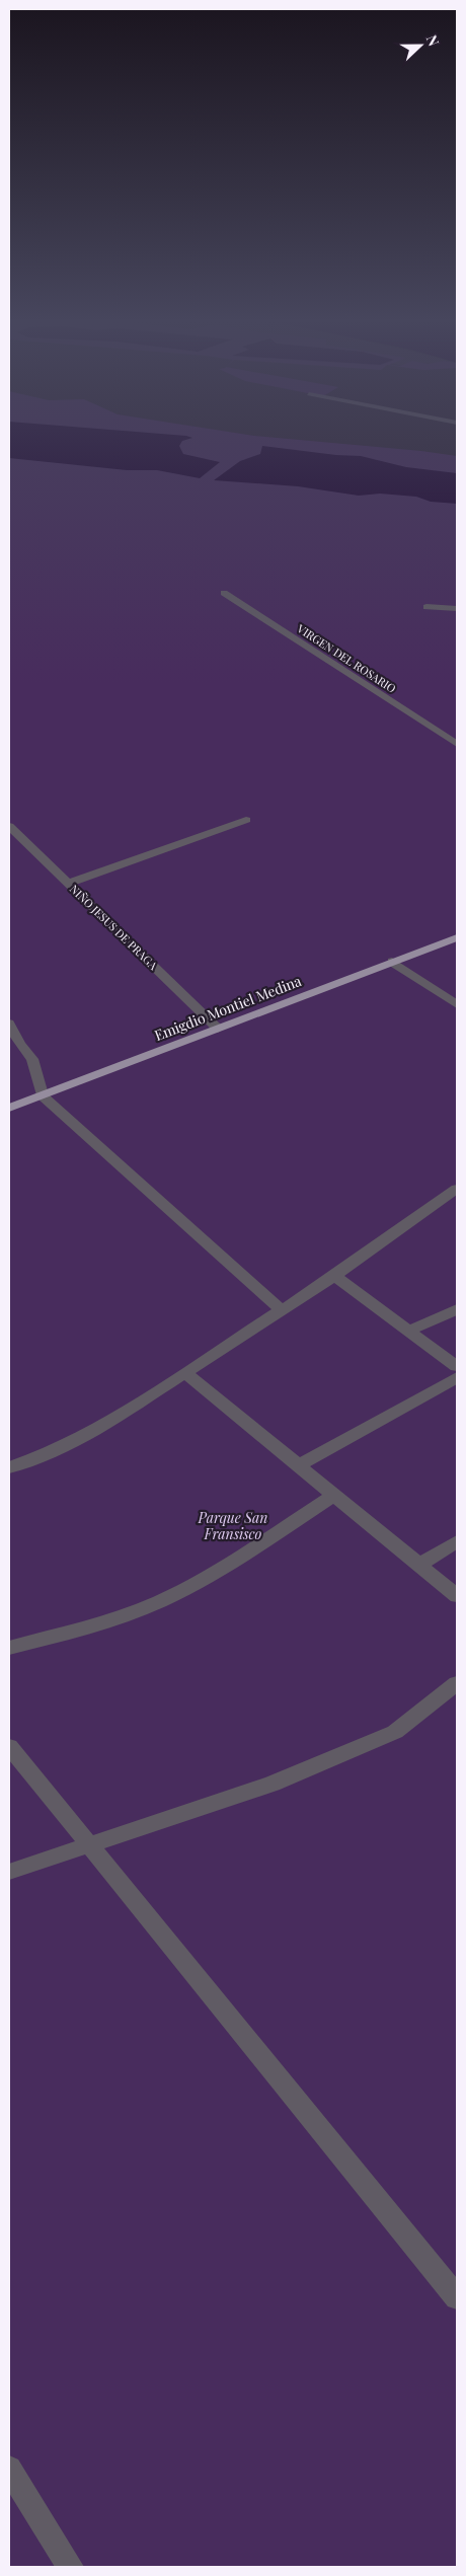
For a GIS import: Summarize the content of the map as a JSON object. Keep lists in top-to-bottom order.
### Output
{
  "streets": {
    "main road": ["Emigdio Montiel Medina"],
    "street": ["VIRGEN DEL ROSARIO", "NIÑO JESUS DE PRAGA"]
  },
  "crossings": [
    ["NIÑO JESUS DE PRAGA", "Emigdio Montiel Medina"]
  ],
  "parks": ["Parque San Fransisco"],
  "north": "right"
}
